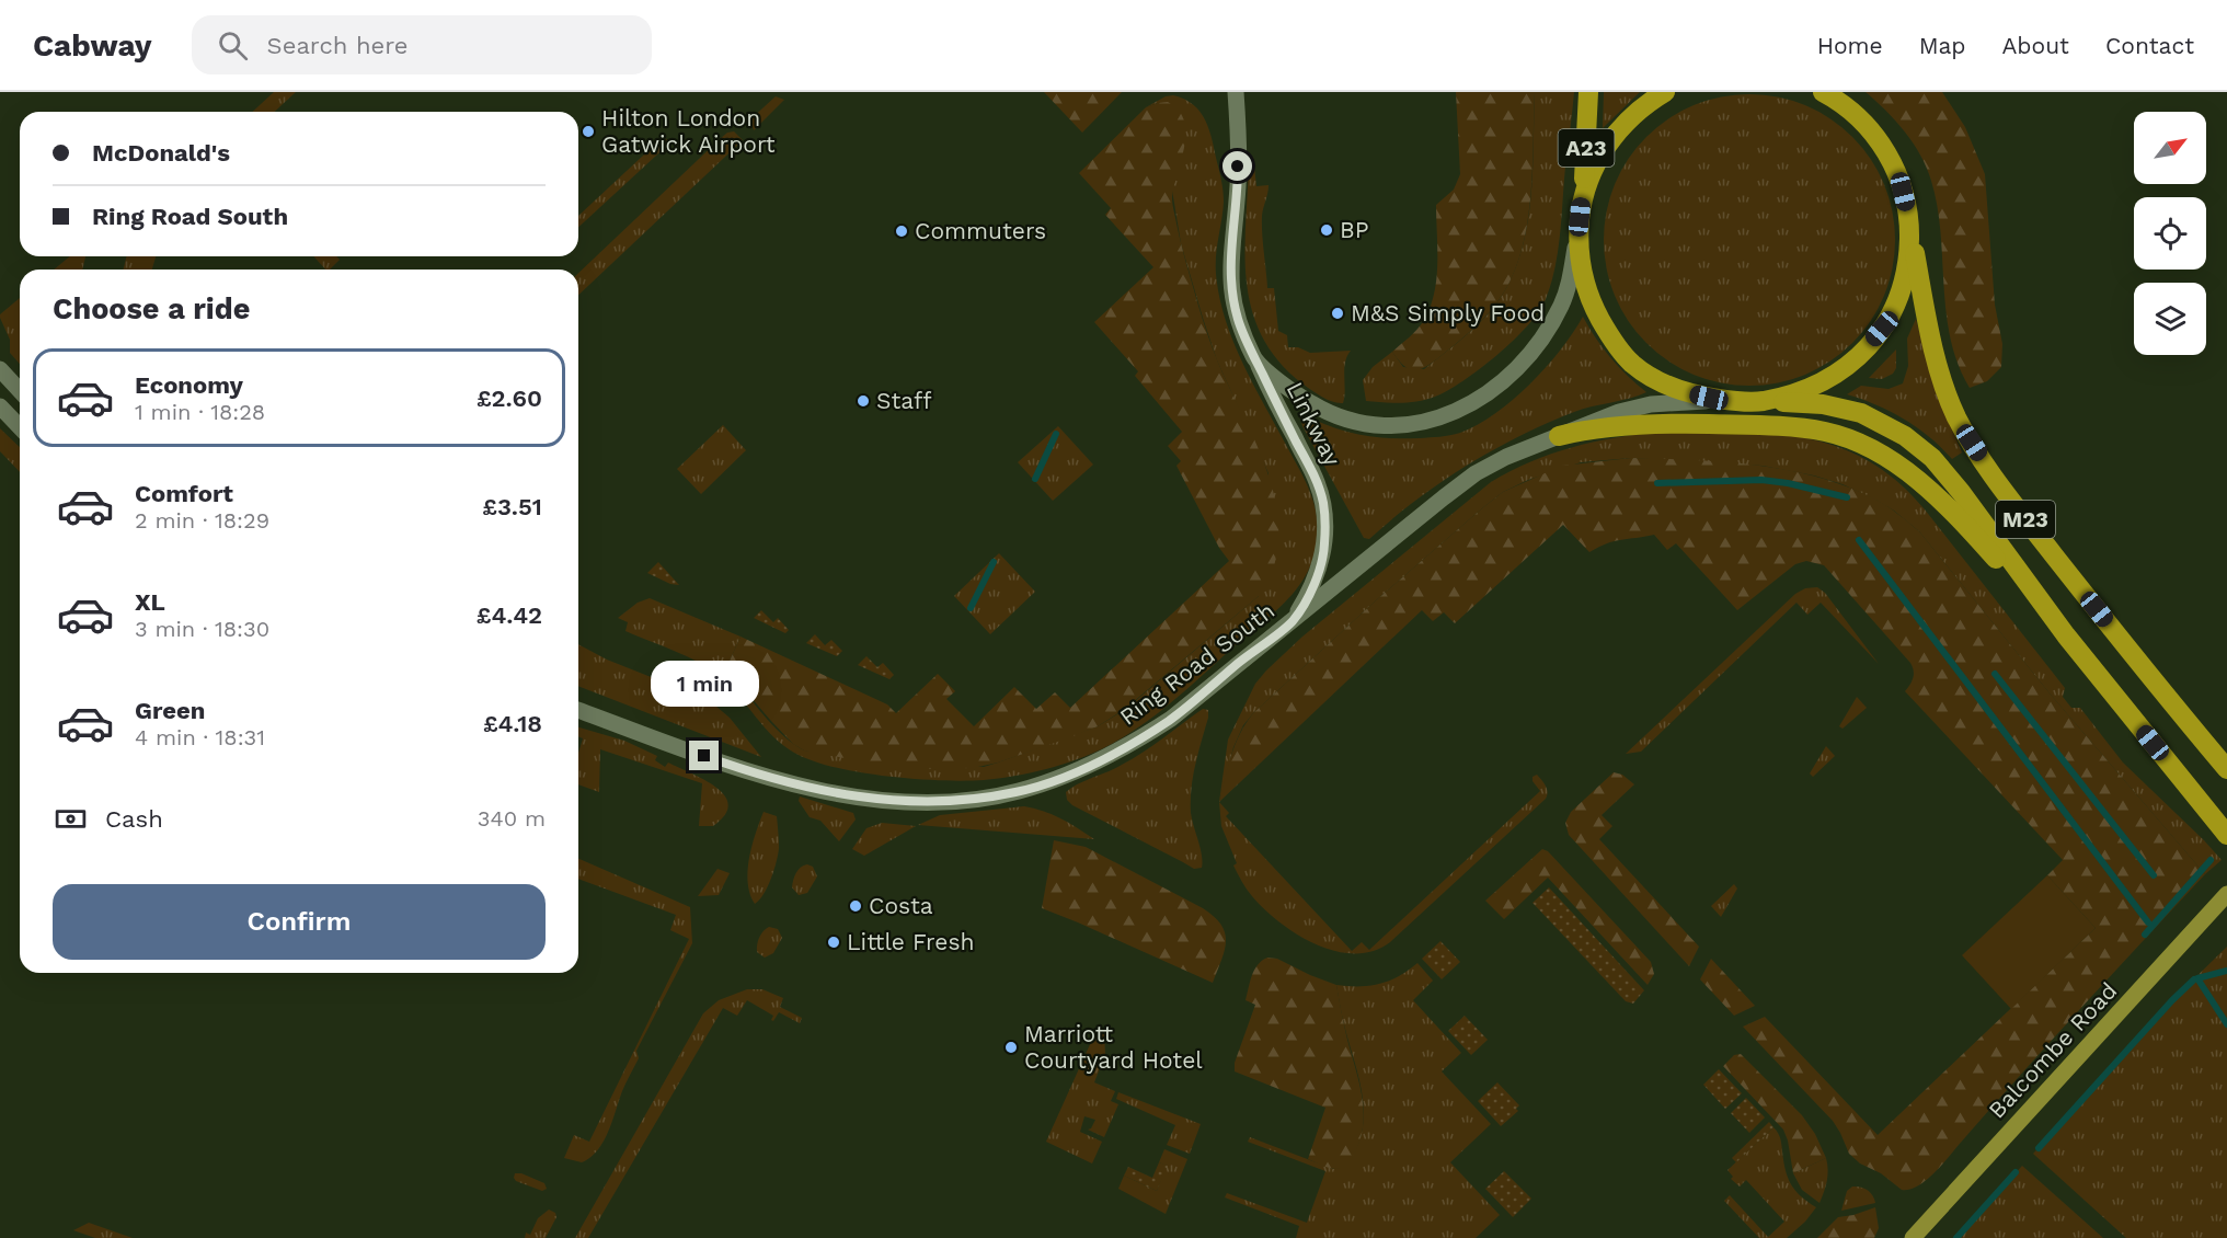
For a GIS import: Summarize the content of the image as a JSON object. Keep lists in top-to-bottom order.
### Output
{
  "streets": {
    "highway": ["A23", "M23"],
    "main road": ["Balcombe Road"],
    "street": ["Linkway", "Ring Road South"]
  },
  "crossings": [
    ["Linkway", "Ring Road South"],
    ["M23", "Ring Road South"]
  ],
  "places": [
    "Hilton London Gatwick Airport",
    "BP",
    "Commuters",
    "M&S Simply Food",
    "Staff",
    "Costa",
    "Little Fresh",
    "Marriott Courtyard Hotel"
  ],
  "north": "top right",
  "page": {
    "header": "Cabway",
    "search": "Search here",
    "nav": [
      "Home",
      "Map",
      "About",
      "Contact"
    ],
    "banner": ["McDonald's", "Ring Road South"],
    "heading": "Choose a ride",
    "list": [
      {
        "name": "Economy",
        "note": "1 min · 18:28",
        "value": "£2.60"
      },
      {
        "name": "Comfort",
        "note": "2 min · 18:29",
        "value": "£3.51"
      },
      {
        "name": "XL",
        "note": "3 min · 18:30",
        "value": "£4.42"
      },
      {
        "name": "Green",
        "note": "4 min · 18:31",
        "value": "£4.18"
      }
    ],
    "bubble": "1 min",
    "pay": ["Cash", "340 m"],
    "buttons": "Confirm"
  }
}
